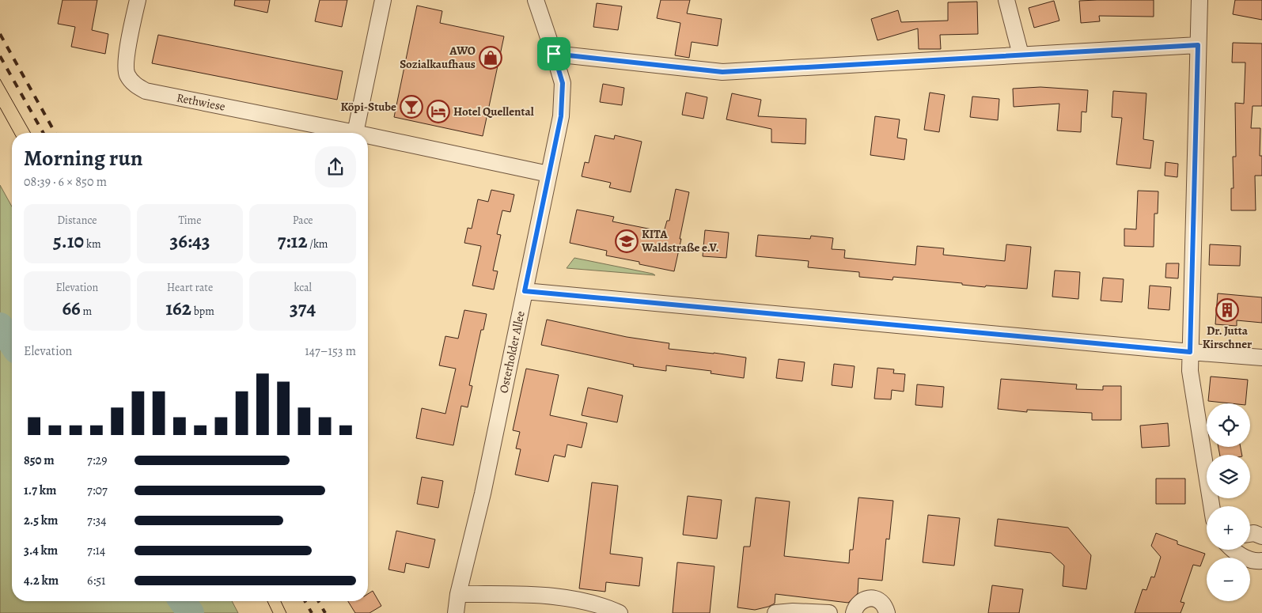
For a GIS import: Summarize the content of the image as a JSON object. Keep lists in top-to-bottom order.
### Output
{
  "streets": {
    "street": ["Rethwiese", "Osterholder Allee"]
  },
  "crossings": [
    ["Rethwiese", "Osterholder Allee"]
  ],
  "places": {
    "shop": ["AWO Sozialkaufhaus"],
    "bar": ["Köpi-Stube"],
    "hotel": ["Hotel Quellental"],
    "school or university": ["KITA Waldstraße e.V."],
    "building": ["Dr. Jutta Kirschner"]
  },
  "page": {
    "heading": ["Morning run", "08:39 · 6 × 850 m"],
    "stats": [
      ["Distance", "5.10 km"],
      ["Time", "36:43"],
      ["Pace", "7:12 /km"],
      ["Elevation", "66 m"],
      ["Heart rate", "162 bpm"],
      ["kcal", "374"]
    ],
    "chart": ["Elevation", "147–153 m"],
    "map_buttons": ["+", "−"],
    "list": [
      {
        "name": "850 m",
        "note": "7:29"
      },
      {
        "name": "1.7 km",
        "note": "7:07"
      },
      {
        "name": "2.5 km",
        "note": "7:34"
      },
      {
        "name": "3.4 km",
        "note": "7:14"
      },
      {
        "name": "4.2 km",
        "note": "6:51"
      }
    ]
  }
}
